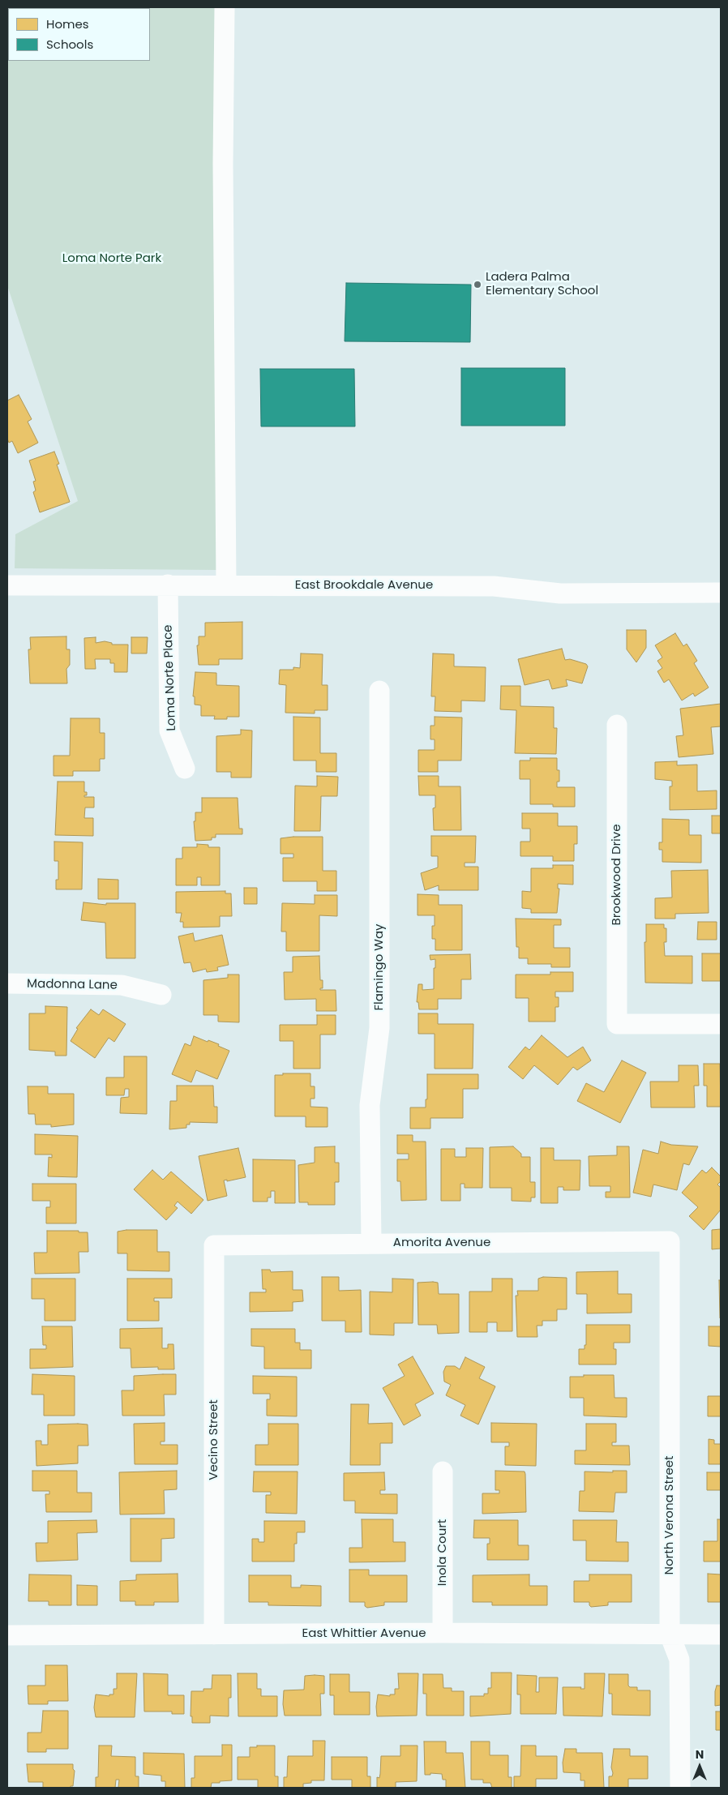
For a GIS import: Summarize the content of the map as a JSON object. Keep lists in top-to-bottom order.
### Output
{
  "streets": {
    "street": [
      "East Brookdale Avenue",
      "Loma Norte Place",
      "Brookwood Drive",
      "Flamingo Way",
      "Madonna Lane",
      "Amorita Avenue",
      "Vecino Street",
      "North Verona Street",
      "Inola Court",
      "East Whittier Avenue"
    ]
  },
  "crossings": [
    ["East Brookdale Avenue", "Loma Norte Place"],
    ["Flamingo Way", "Amorita Avenue"],
    ["Amorita Avenue", "Vecino Street"],
    ["Amorita Avenue", "North Verona Street"],
    ["Vecino Street", "East Whittier Avenue"],
    ["North Verona Street", "East Whittier Avenue"],
    ["Inola Court", "East Whittier Avenue"]
  ],
  "parks": ["Loma Norte Park"],
  "places": ["Ladera Palma Elementary School"],
  "legend": ["Homes", "Schools"],
  "north": "top"
}
